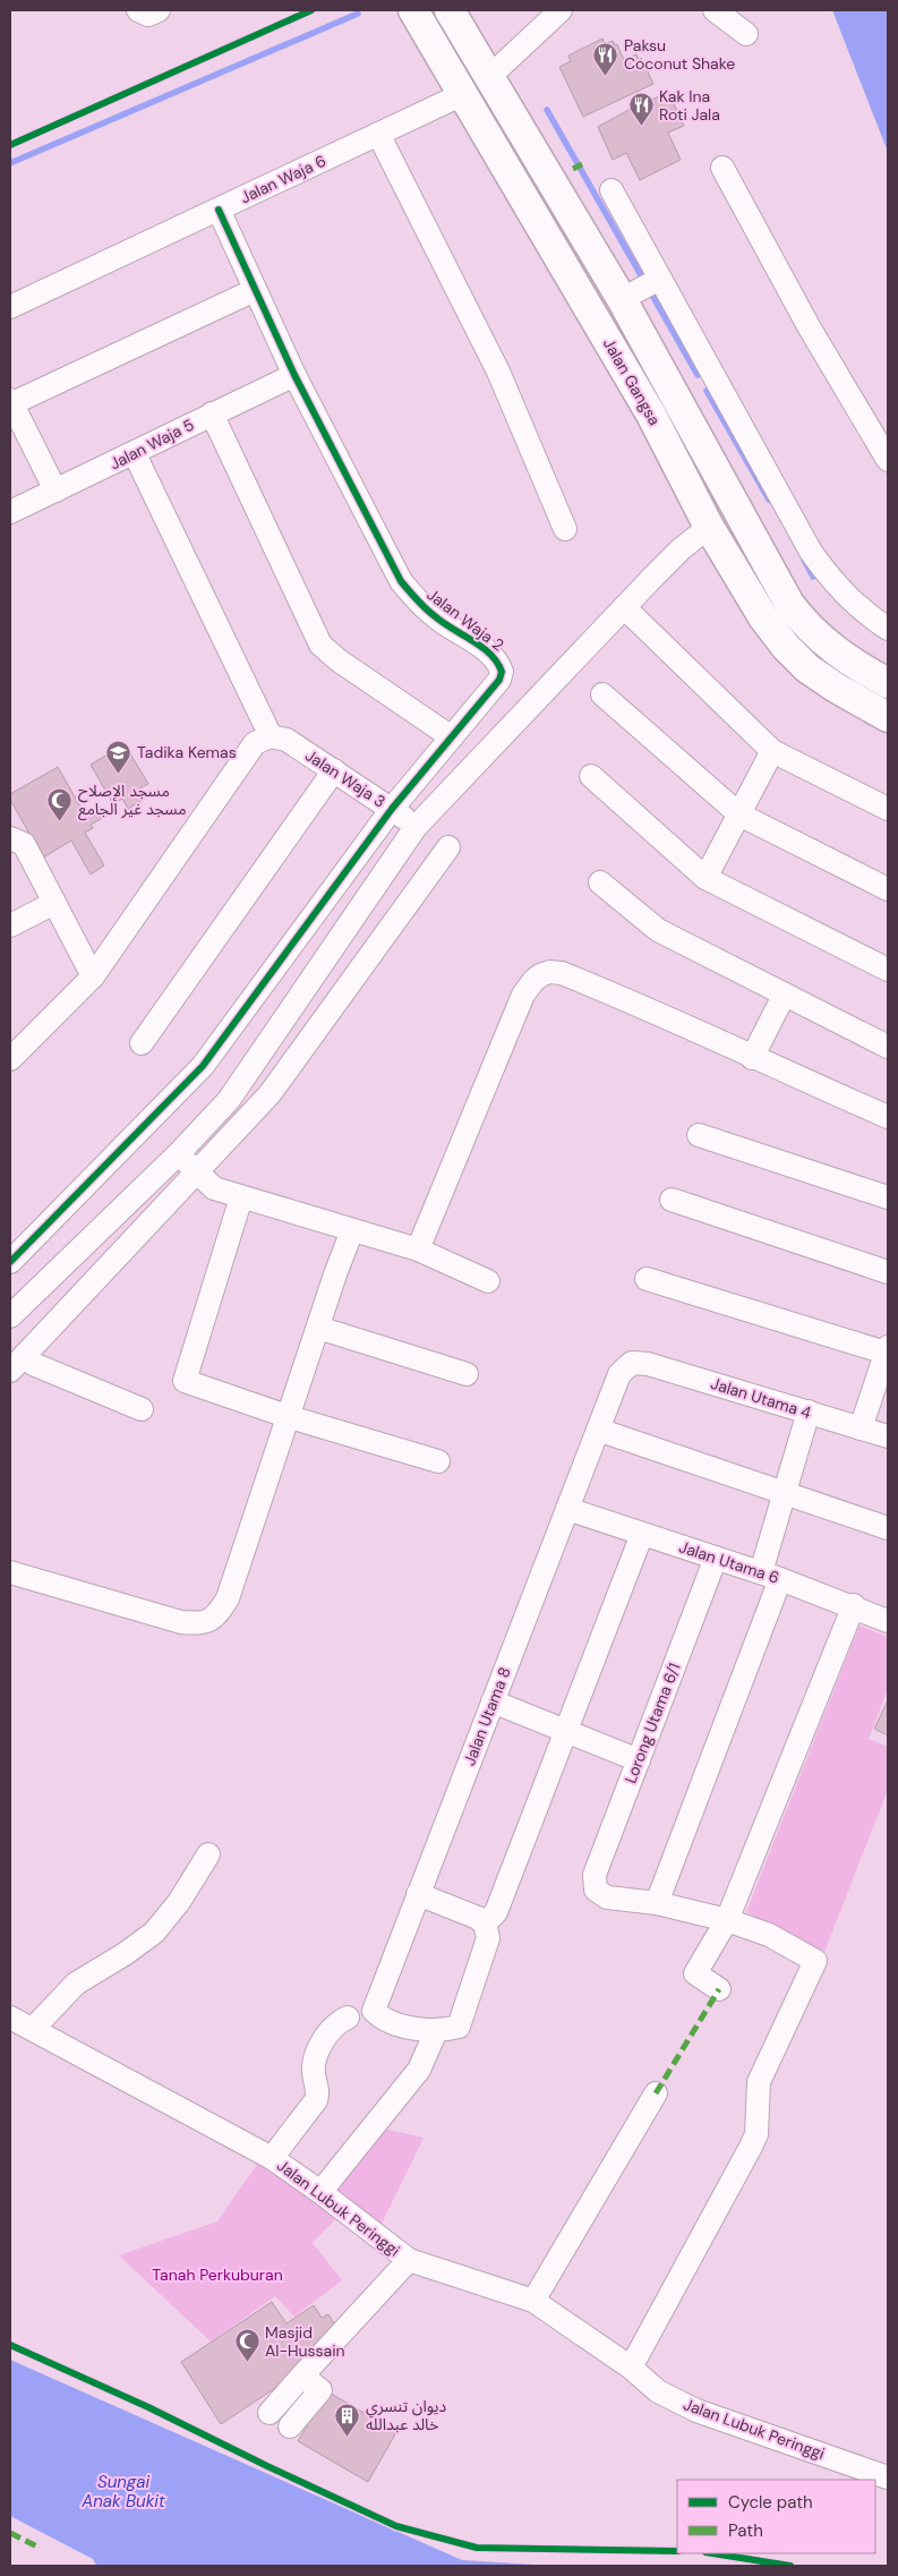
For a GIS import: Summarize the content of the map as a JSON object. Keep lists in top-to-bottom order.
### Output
{
  "streets": {
    "main road": ["Jalan Gangsa"],
    "street": [
      "Jalan Waja 6",
      "Jalan Waja 5",
      "Jalan Waja 2",
      "Jalan Waja 3",
      "Jalan Utama 4",
      "Jalan Utama 6",
      "Jalan Utama 8",
      "Lorong Utama 6/1",
      "Jalan Lubuk Peringgi"
    ]
  },
  "crossings": [
    ["Jalan Waja 6", "Jalan Gangsa"],
    ["Jalan Waja 6", "Jalan Waja 2"],
    ["Jalan Waja 5", "Jalan Waja 2"],
    ["Jalan Waja 2", "Jalan Waja 3"],
    ["Jalan Utama 4", "Jalan Utama 8"],
    ["Jalan Utama 6", "Jalan Utama 8"],
    ["Jalan Utama 6", "Lorong Utama 6/1"]
  ],
  "water": ["Sungai Anak Bukit"],
  "parks": ["Tanah Perkuburan"],
  "places": {
    "restaurant": ["Paksu Coconut Shake", "Kak Ina Roti Jala"],
    "school or university": ["Tadika Kemas"],
    "mosque": ["مسجد الإصلاح مسجد غير الجامع", "Masjid Al-Hussain"],
    "building": ["دیوان تنسري خالد عبدالله"]
  },
  "legend": ["Cycle path", "Path"]
}
